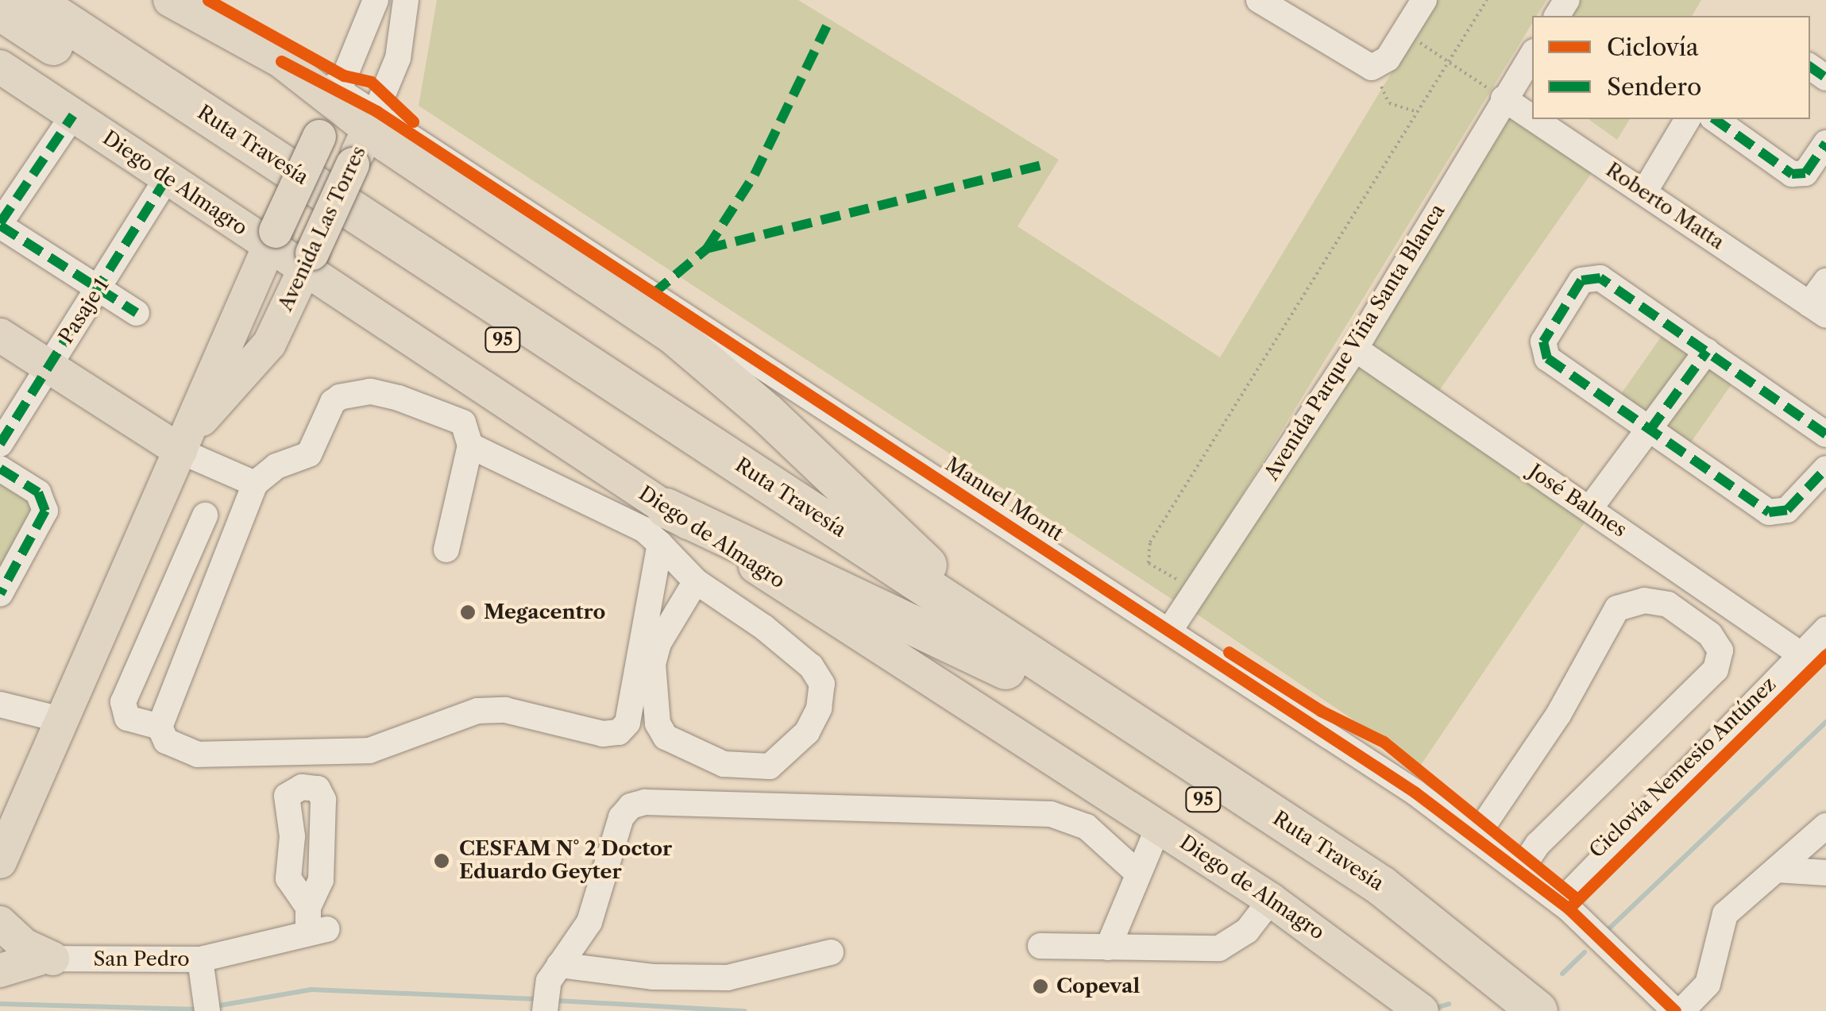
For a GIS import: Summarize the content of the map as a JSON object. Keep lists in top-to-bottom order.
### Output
{
  "streets": {
    "highway": ["Ruta Travesía", "95"],
    "main road": ["Diego de Almagro", "Avenida Las Torres", "Manuel Montt"],
    "street": [
      "Roberto Matta",
      "Pasaje 1",
      "Avenida Parque Viña Santa Blanca",
      "José Balmes",
      "San Pedro"
    ],
    "cycle path": ["Ciclovía Nemesio Antúnez"]
  },
  "crossings": [
    ["Diego de Almagro", "Avenida Las Torres"],
    ["Diego de Almagro", "Pasaje 1"],
    ["Roberto Matta", "Avenida Parque Viña Santa Blanca"],
    ["Avenida Las Torres", "Manuel Montt"],
    ["Avenida Parque Viña Santa Blanca", "Manuel Montt"],
    ["Avenida Parque Viña Santa Blanca", "José Balmes"]
  ],
  "places": ["Megacentro", "CESFAM N° 2 Doctor Eduardo Geyter", "Copeval"],
  "legend": ["Ciclovía", "Sendero"]
}
